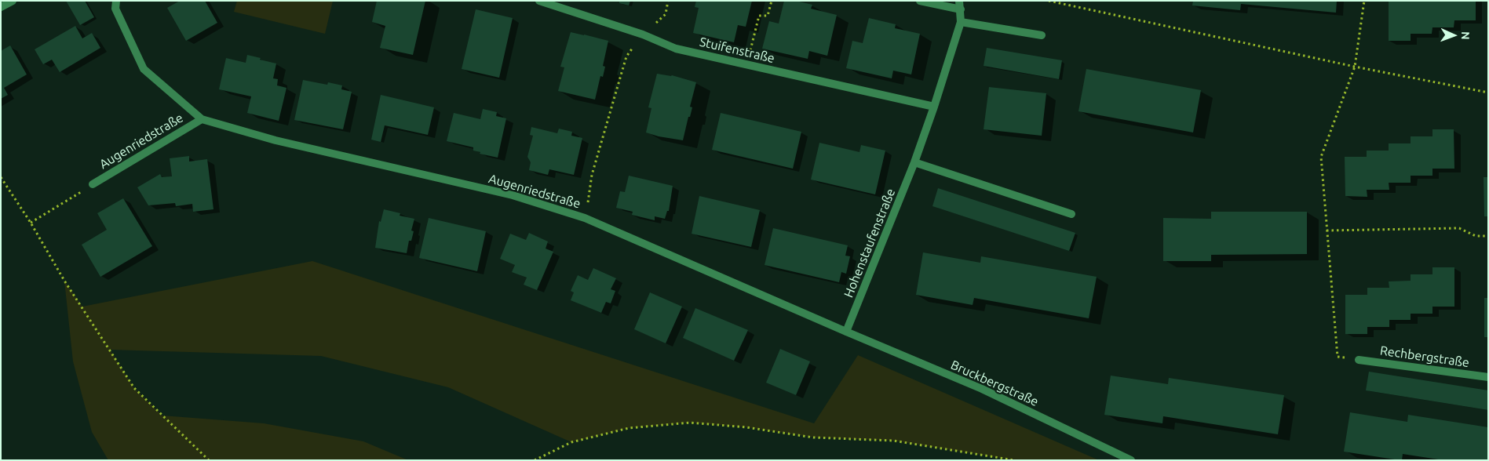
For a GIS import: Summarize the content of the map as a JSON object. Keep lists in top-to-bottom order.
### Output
{
  "streets": {
    "street": [
      "Stuifenstraße",
      "Augenriedstraße",
      "Hohenstaufenstraße",
      "Rechbergstraße",
      "Bruckbergstraße"
    ]
  },
  "crossings": [
    ["Stuifenstraße", "Hohenstaufenstraße"],
    ["Augenriedstraße", "Hohenstaufenstraße"],
    ["Augenriedstraße", "Bruckbergstraße"],
    ["Hohenstaufenstraße", "Bruckbergstraße"]
  ],
  "north": "right"
}
